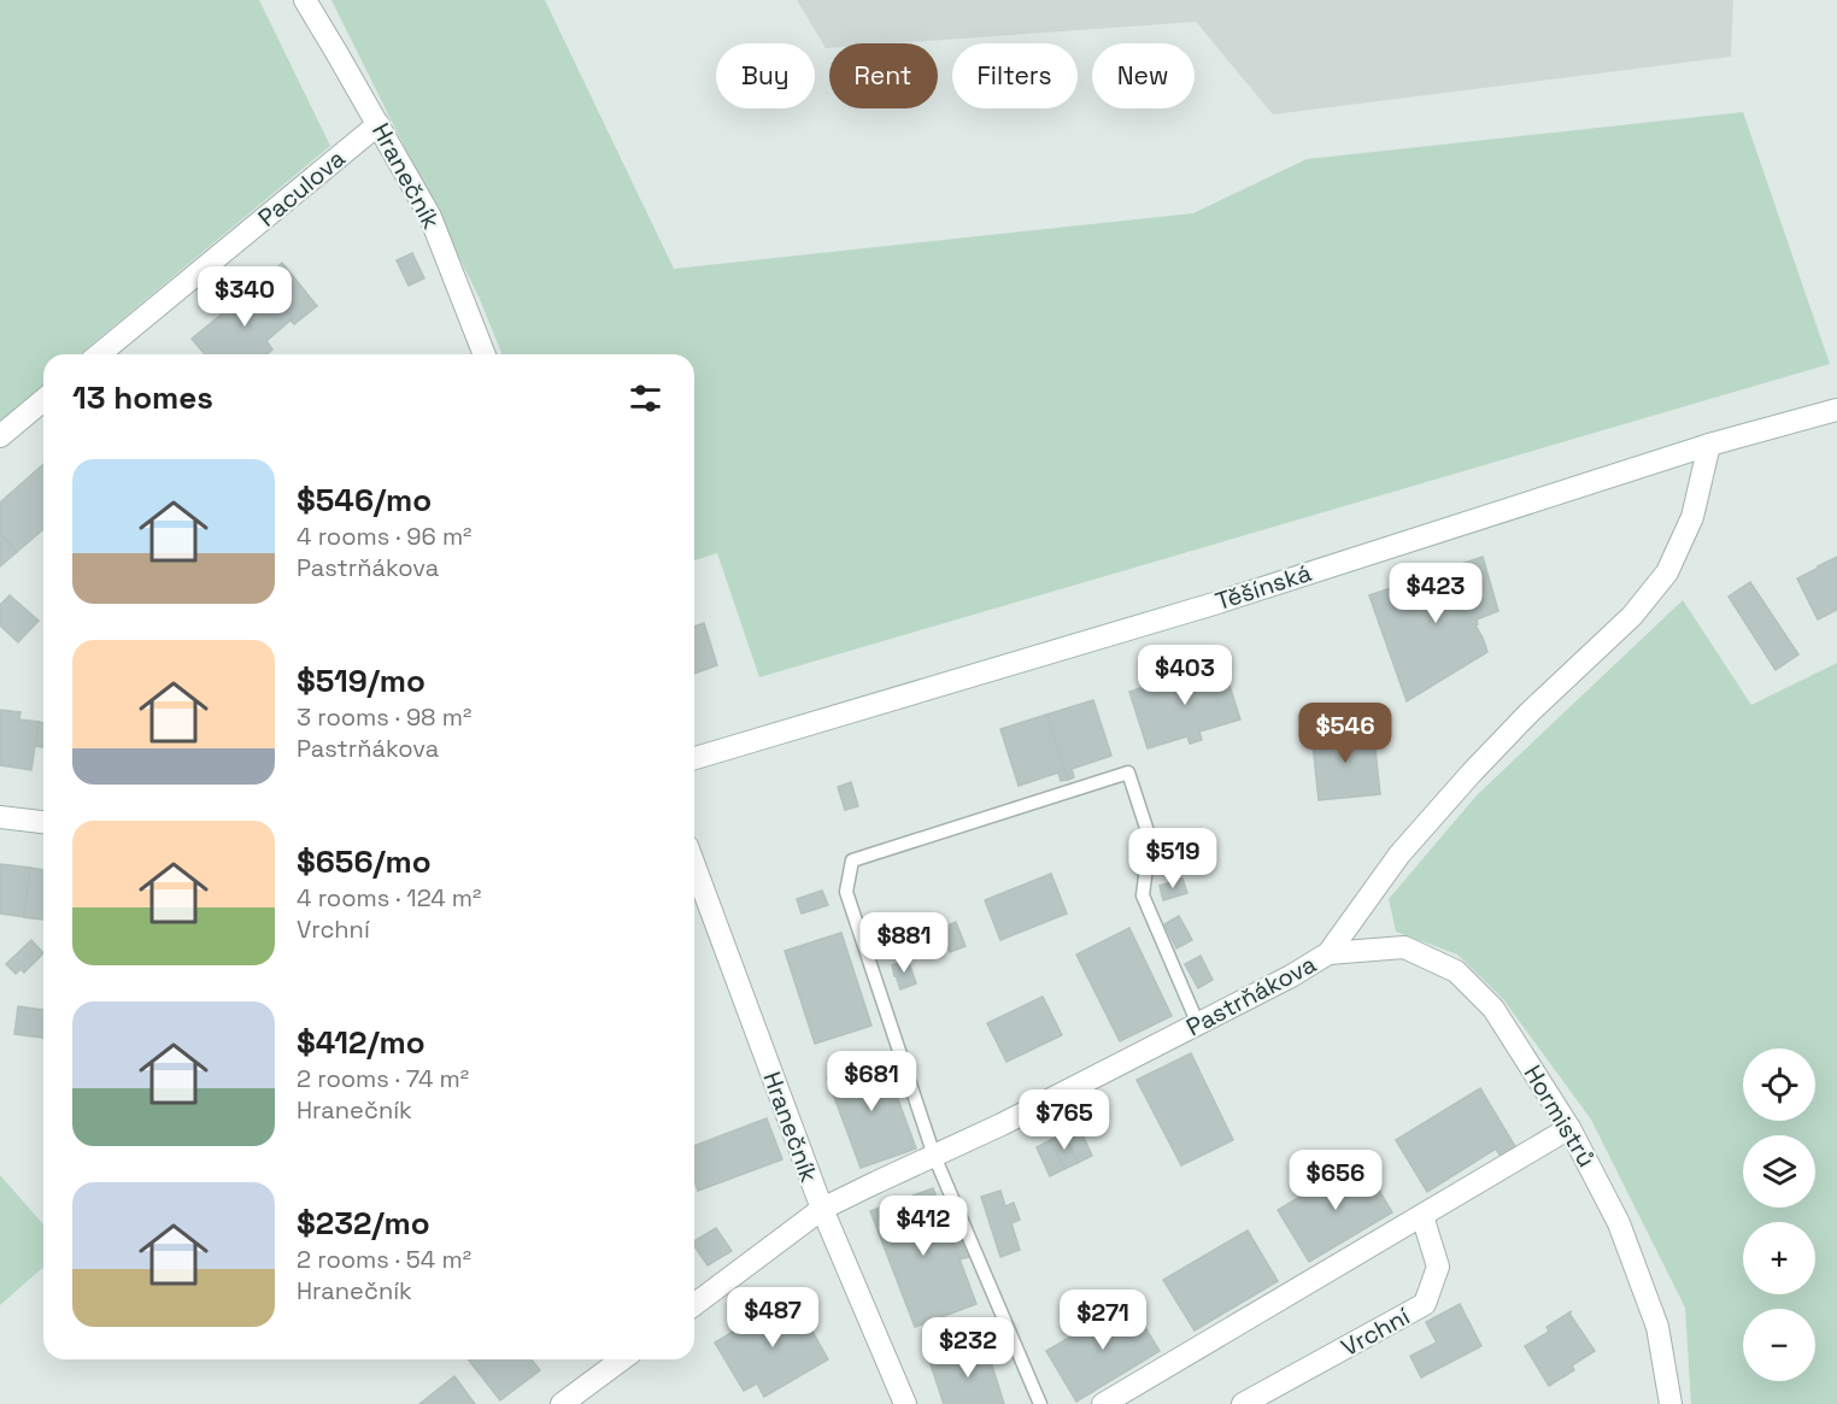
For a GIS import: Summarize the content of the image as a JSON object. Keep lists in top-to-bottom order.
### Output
{
  "streets": {
    "street": [
      "Hranečník",
      "Paculova",
      "Těšínská",
      "Pastrňákova",
      "Hormistrů",
      "Vrchní"
    ]
  },
  "crossings": [
    ["Hranečník", "Paculova"],
    ["Hranečník", "Pastrňákova"],
    ["Těšínská", "Pastrňákova"],
    ["Pastrňákova", "Hormistrů"]
  ],
  "page": {
    "chip": [
      "Buy",
      "Rent",
      "Filters",
      "New"
    ],
    "price": [
      "$340",
      "$423",
      "$403",
      "$546",
      "$519",
      "$881",
      "$681",
      "$765",
      "$656",
      "$412",
      "$487",
      "$271",
      "$232"
    ],
    "heading": "13 homes",
    "list": [
      {
        "name": "$546/mo",
        "note": "4 rooms · 96 m² · Pastrňákova"
      },
      {
        "name": "$519/mo",
        "note": "3 rooms · 98 m² · Pastrňákova"
      },
      {
        "name": "$656/mo",
        "note": "4 rooms · 124 m² · Vrchní"
      },
      {
        "name": "$412/mo",
        "note": "2 rooms · 74 m² · Hranečník"
      },
      {
        "name": "$232/mo",
        "note": "2 rooms · 54 m² · Hranečník"
      }
    ],
    "map_buttons": ["+", "−"]
  }
}
